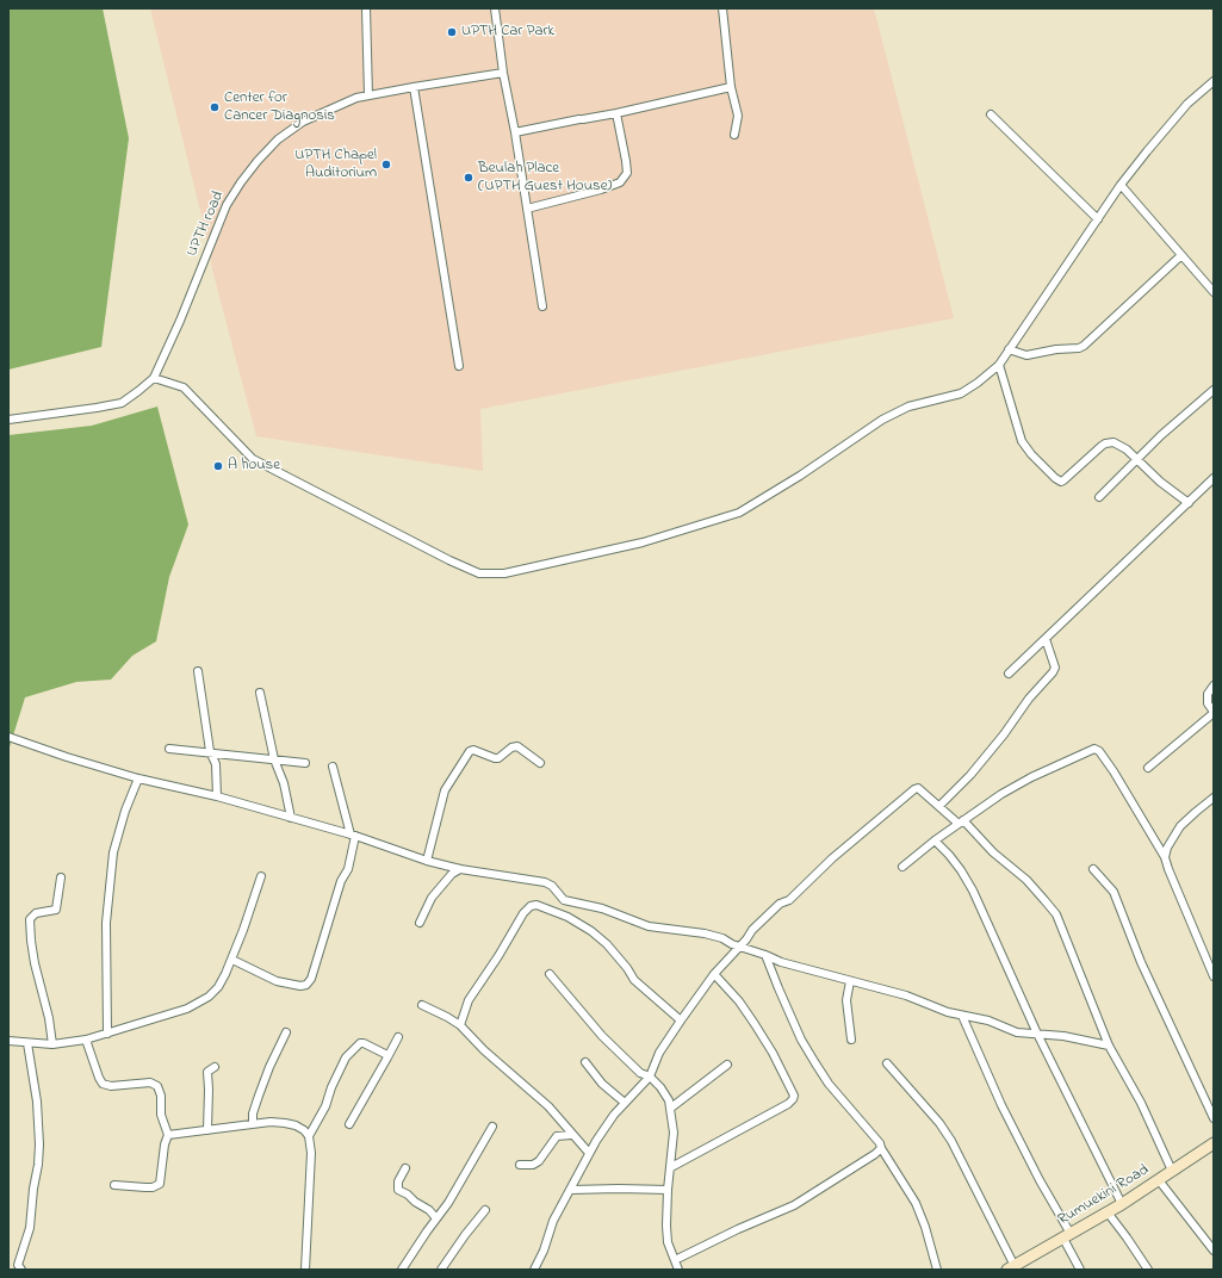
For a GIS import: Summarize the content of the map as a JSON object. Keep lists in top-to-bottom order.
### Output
{
  "streets": {
    "street": ["UPTH road", "Rumuekini Road"]
  },
  "places": [
    "UPTH Car Park",
    "Center for Cancer Diagnosis",
    "UPTH Chapel Auditorium",
    "Beulah Place (UPTH Guest House)",
    "A house"
  ]
}
